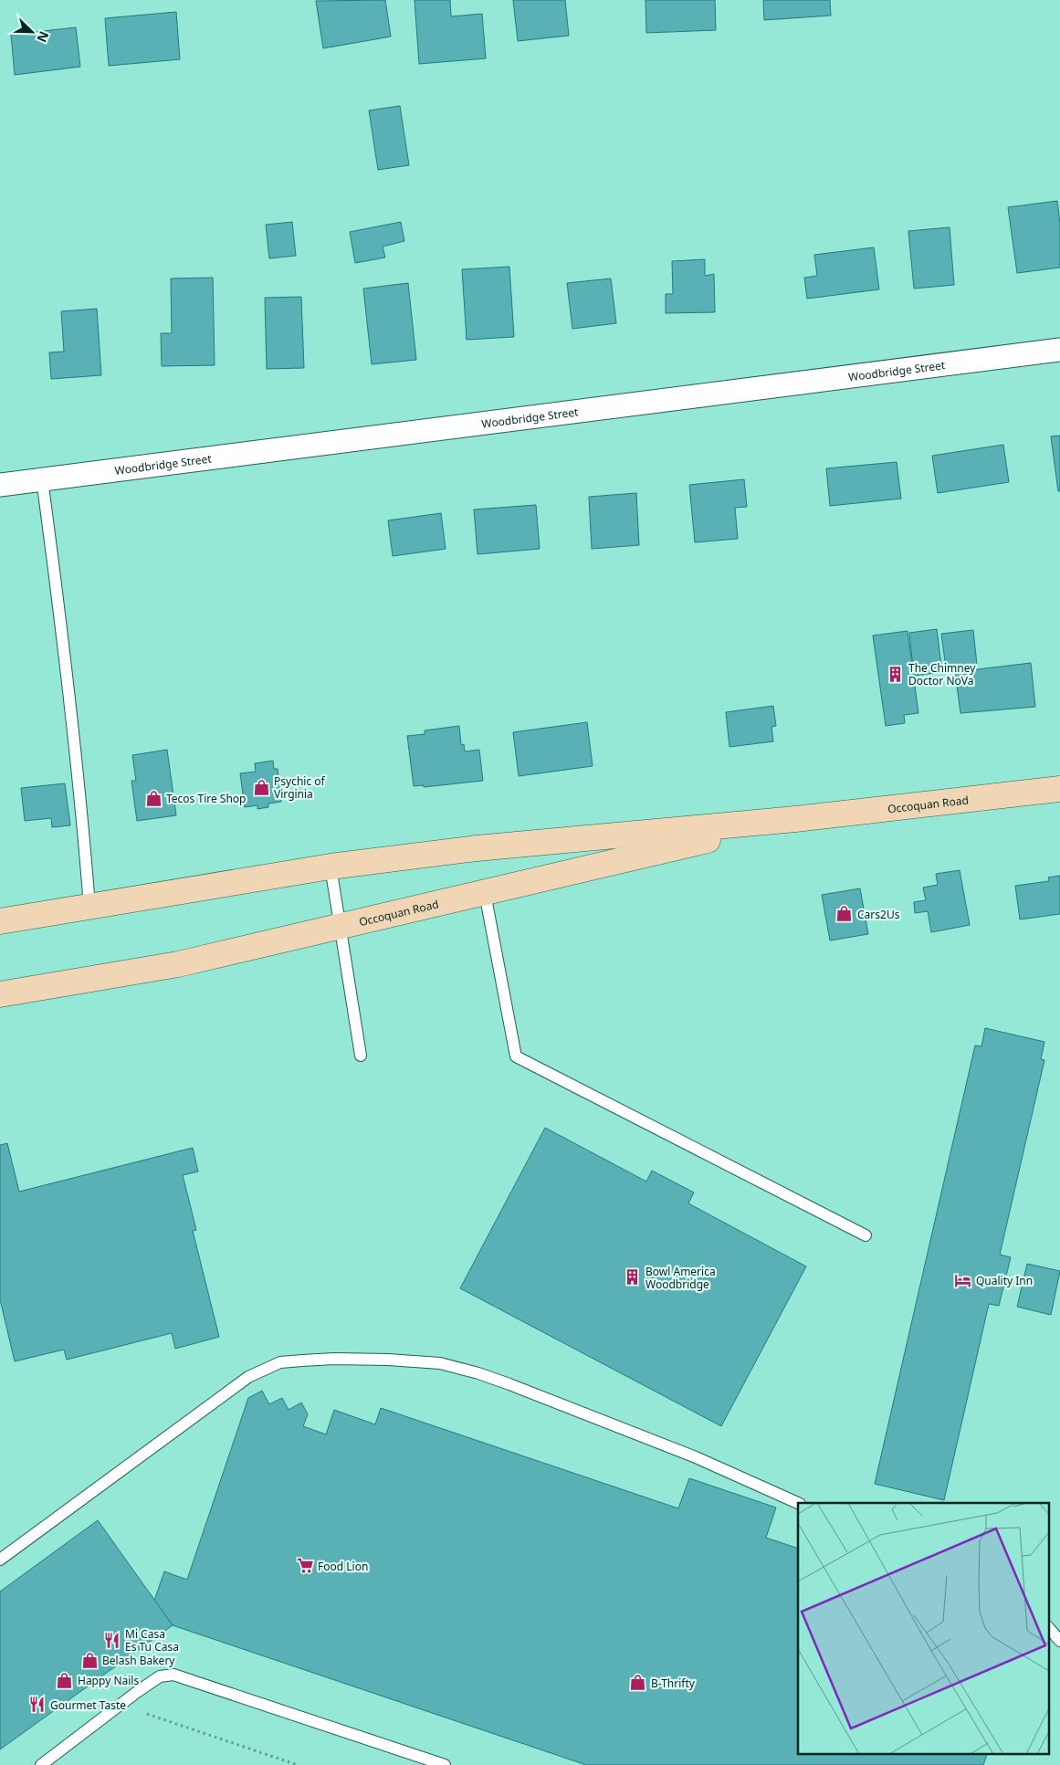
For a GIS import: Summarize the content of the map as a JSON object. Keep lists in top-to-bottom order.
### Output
{
  "streets": {
    "main road": ["Occoquan Road"],
    "street": ["Woodbridge Street"]
  },
  "places": {
    "building": ["The Chimney Doctor NoVa", "Bowl America Woodbridge"],
    "shop": [
      "Psychic of Virginia",
      "Tecos Tire Shop",
      "Cars2Us",
      "Belash Bakery",
      "Happy Nails",
      "B-Thrifty"
    ],
    "hotel": ["Quality Inn"],
    "supermarket": ["Food Lion"],
    "restaurant": ["Mi Casa Es Tu Casa", "Gourmet Taste"]
  },
  "north": "bottom right"
}
